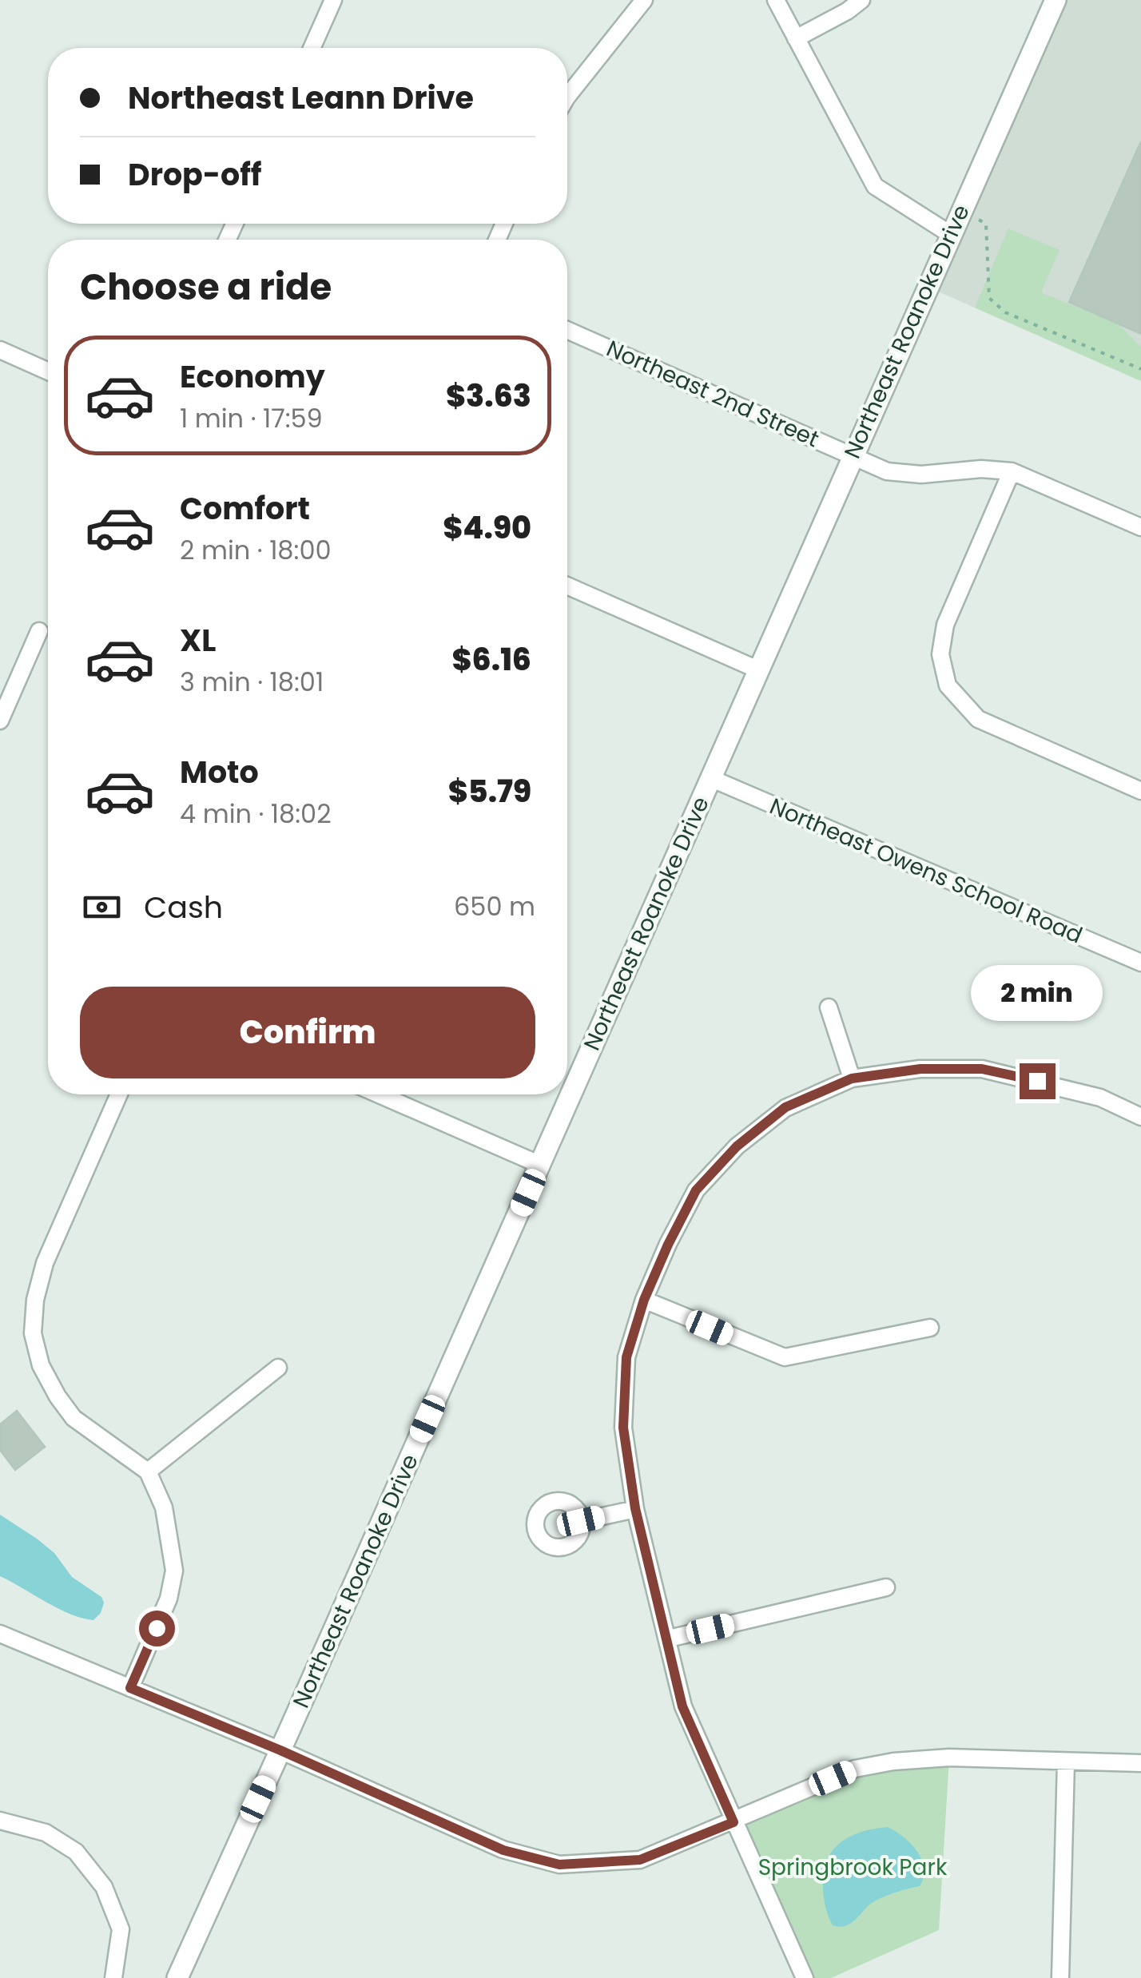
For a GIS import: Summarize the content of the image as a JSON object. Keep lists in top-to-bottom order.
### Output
{
  "streets": {
    "street": ["Northeast Roanoke Drive", "Northeast 2nd Street", "Northeast Owens School Road"]
  },
  "crossings": [
    ["Northeast Roanoke Drive", "Northeast 2nd Street"],
    ["Northeast Roanoke Drive", "Northeast Owens School Road"]
  ],
  "parks": ["Springbrook Park"],
  "page": {
    "banner": ["Northeast Leann Drive", "Drop-off"],
    "heading": "Choose a ride",
    "list": [
      {
        "name": "Economy",
        "note": "1 min · 17:59",
        "value": "$3.63"
      },
      {
        "name": "Comfort",
        "note": "2 min · 18:00",
        "value": "$4.90"
      },
      {
        "name": "XL",
        "note": "3 min · 18:01",
        "value": "$6.16"
      },
      {
        "name": "Moto",
        "note": "4 min · 18:02",
        "value": "$5.79"
      }
    ],
    "pay": ["Cash", "650 m"],
    "bubble": "2 min",
    "buttons": "Confirm"
  }
}
